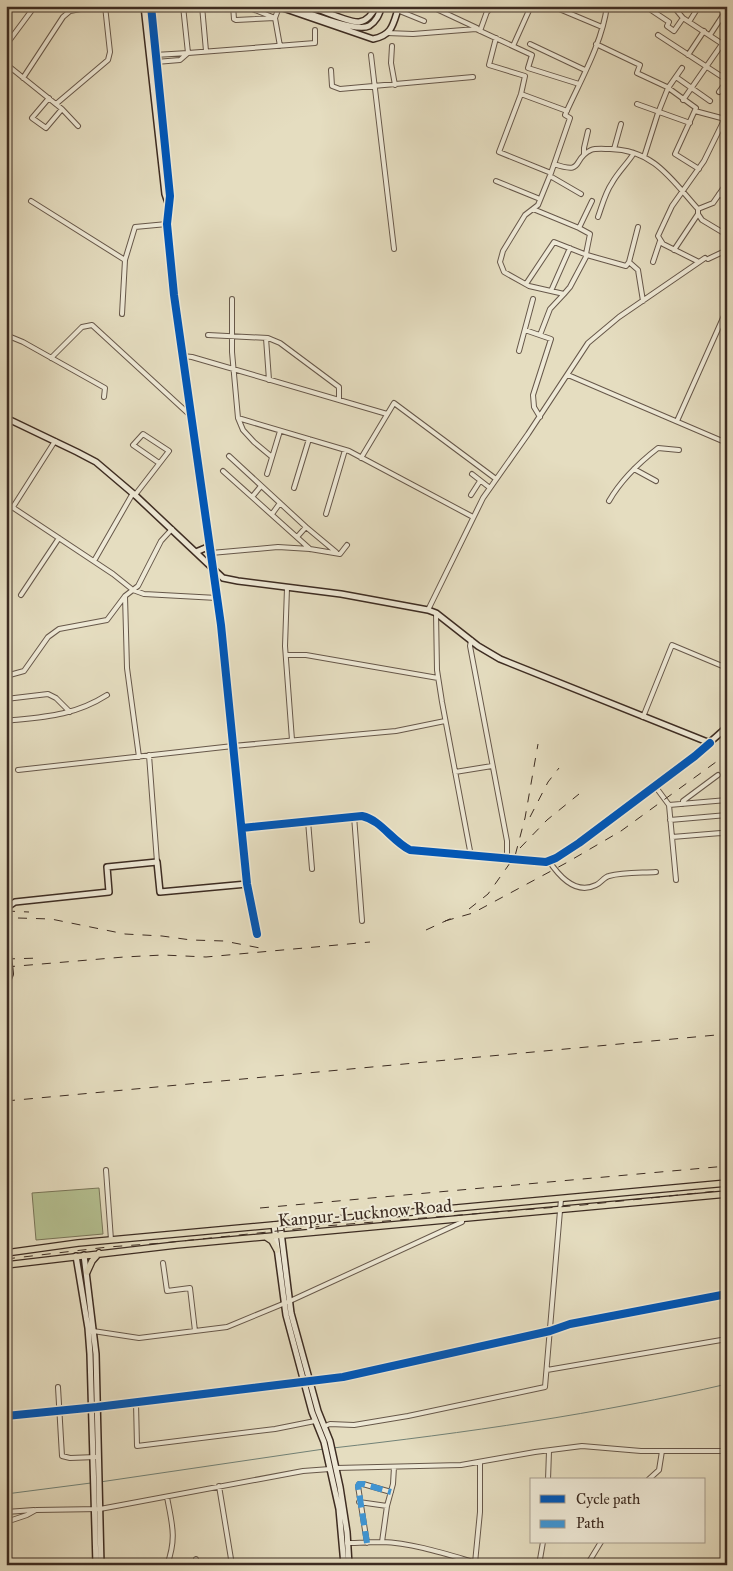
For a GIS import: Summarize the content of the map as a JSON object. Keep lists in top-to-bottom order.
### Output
{
  "streets": {
    "main road": ["Kanpur-Lucknow Road"]
  },
  "legend": ["Cycle path", "Path"]
}
